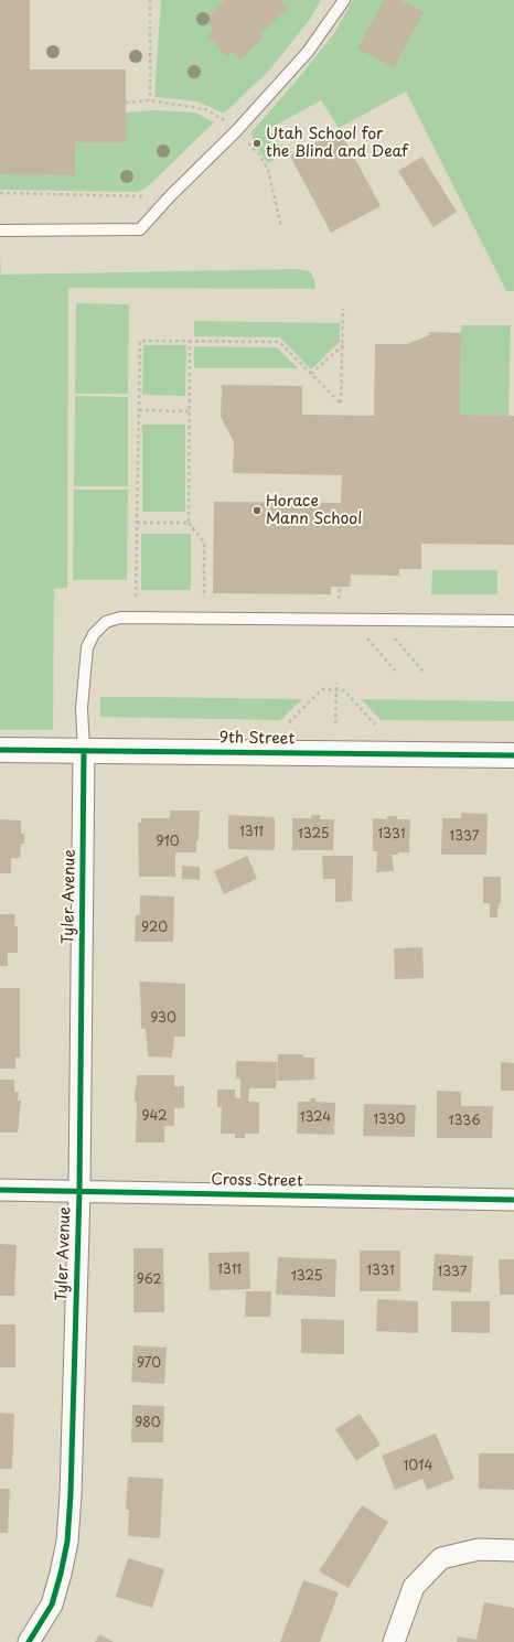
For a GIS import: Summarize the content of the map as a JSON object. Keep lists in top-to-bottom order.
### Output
{
  "streets": {
    "street": ["9th Street", "Tyler Avenue", "Cross Street"]
  },
  "crossings": [
    ["9th Street", "Tyler Avenue"],
    ["Tyler Avenue", "Cross Street"]
  ],
  "places": ["Utah School for the Blind and Deaf", "Horace Mann School"],
  "house_numbers": [
    "1311",
    "1325",
    "1331",
    "1337",
    "910",
    "920",
    "930",
    "942",
    "1324",
    "1330",
    "1336",
    "1311",
    "1331",
    "1337",
    "1325",
    "962",
    "970",
    "980",
    "1014"
  ]
}
